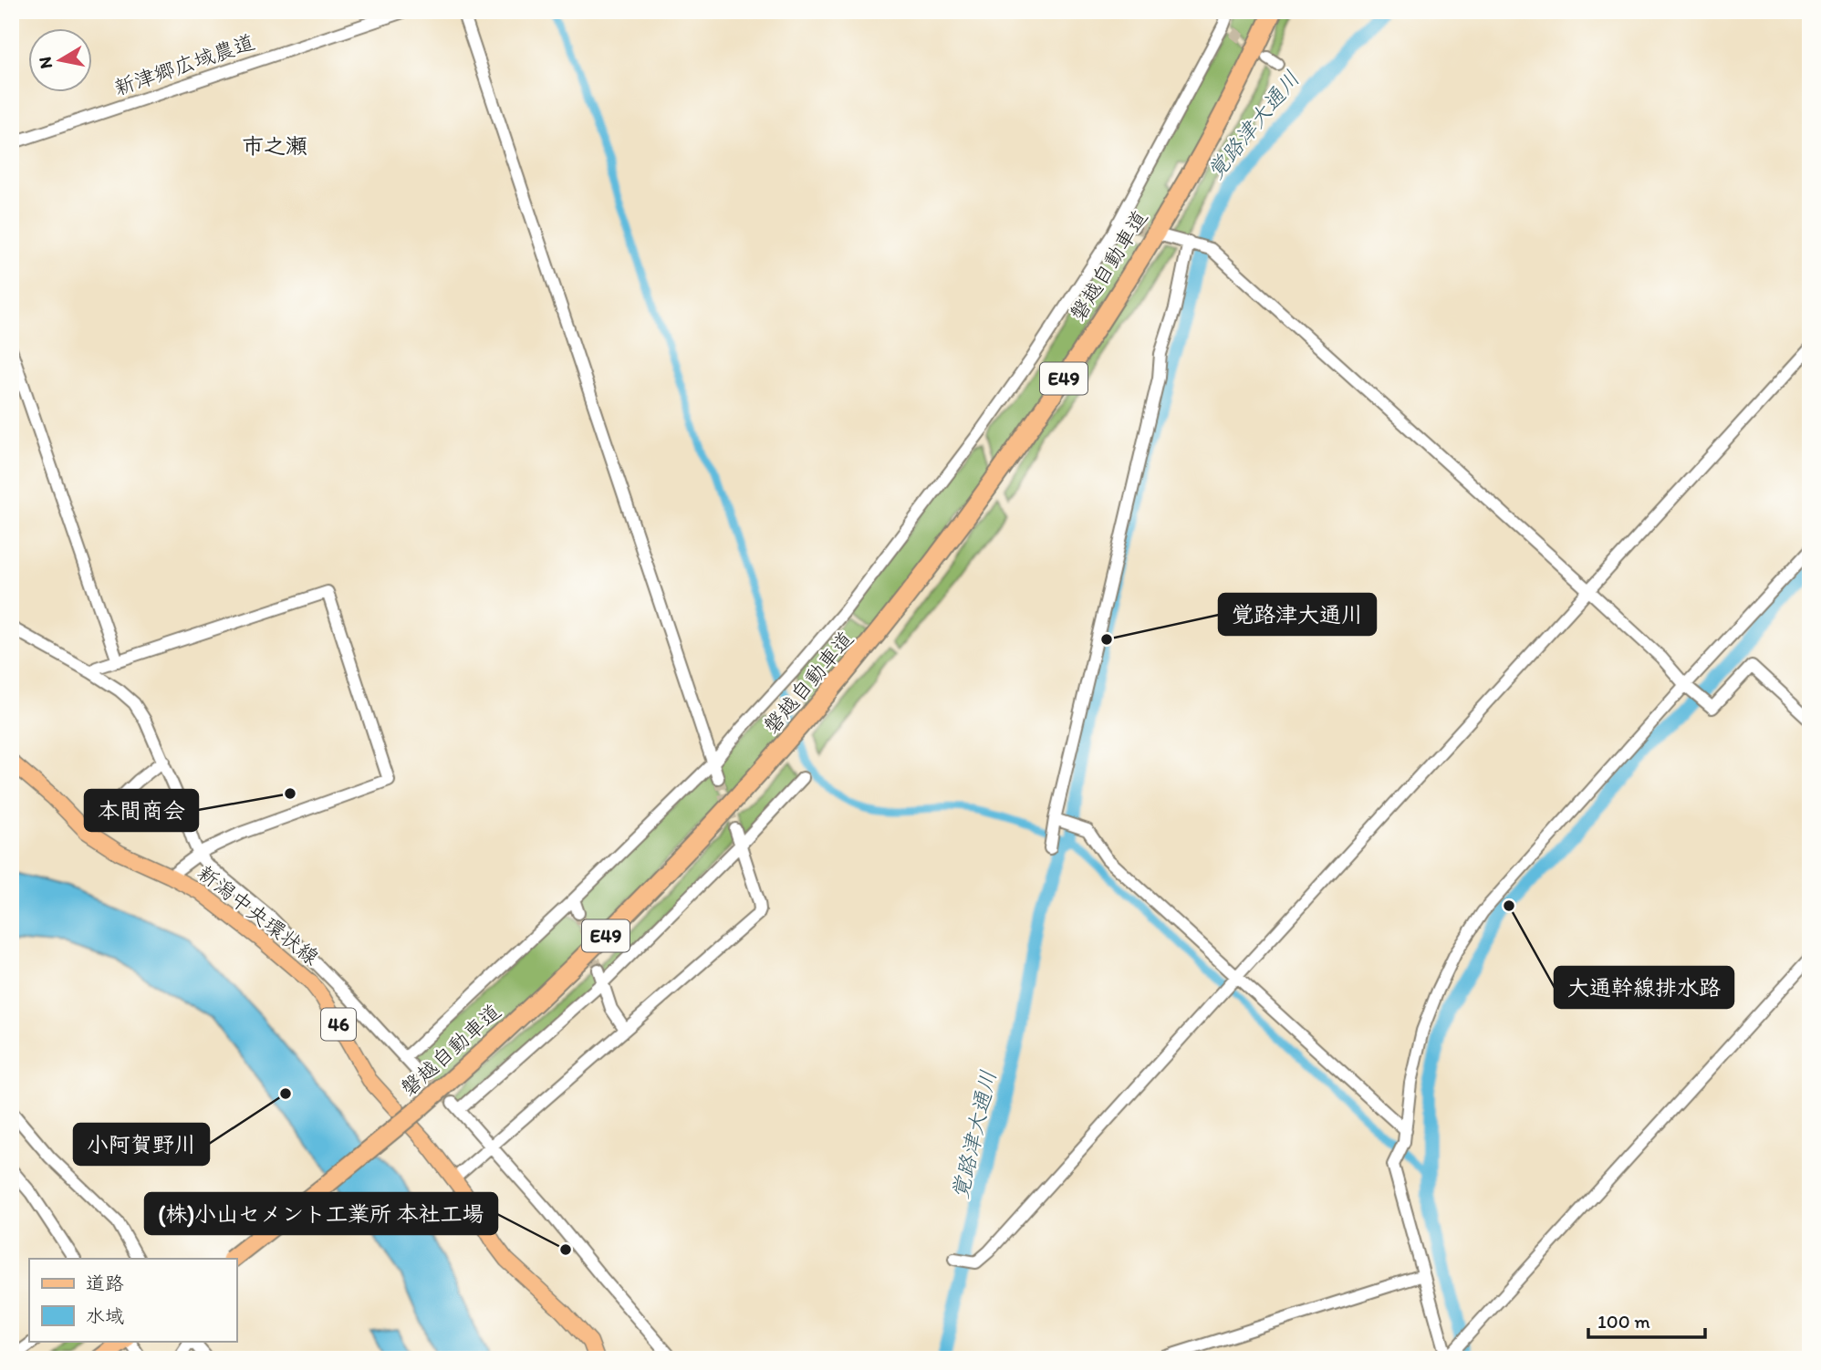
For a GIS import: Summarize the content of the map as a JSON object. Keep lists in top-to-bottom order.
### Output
{
  "streets": {
    "highway": ["磐越自動車道", "E49"],
    "main road": ["新潟中央環状線", "46"],
    "street": ["新津郷広域農道"]
  },
  "districts": ["市之瀬"],
  "water": ["覚路津大通川"],
  "places": [
    "覚路津大通川",
    "本間商会",
    "大通幹線排水路",
    "小阿賀野川",
    "(株)小山セメント工業所 本社工場"
  ],
  "legend": ["道路", "水域"],
  "scale_bar": "100 m",
  "north": "left"
}
